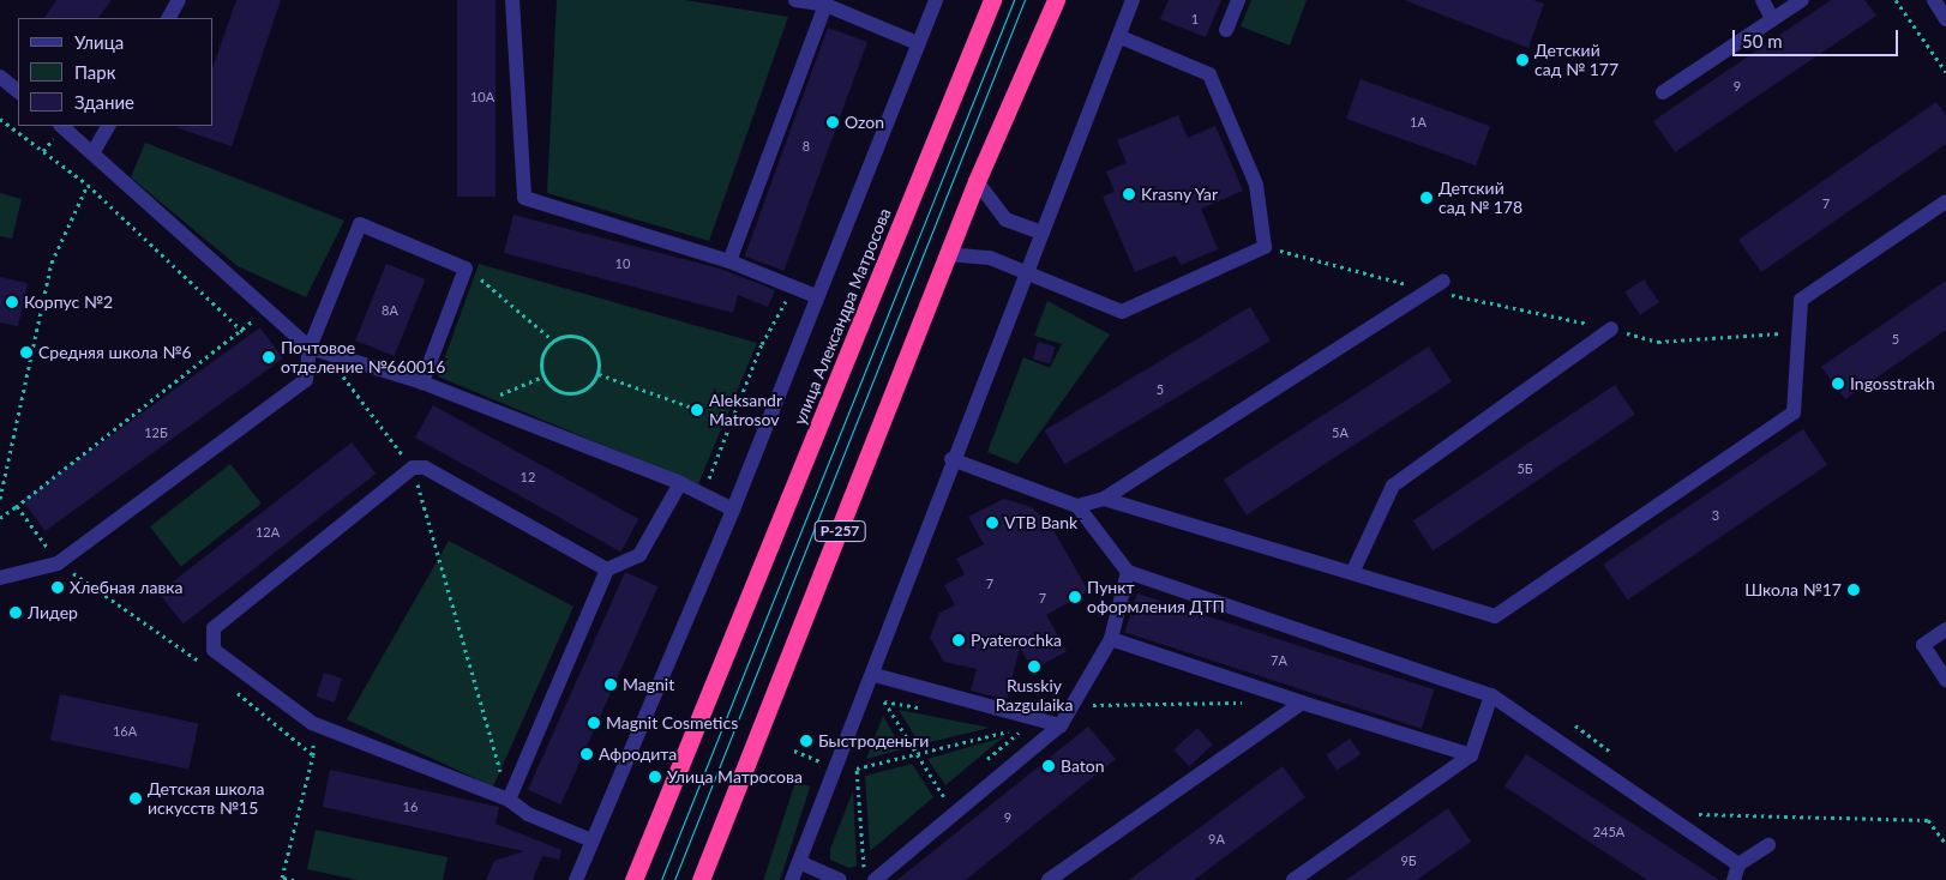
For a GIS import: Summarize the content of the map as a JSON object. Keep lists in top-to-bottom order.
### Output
{
  "streets": {
    "highway": ["улица Александра Матросова", "Р-257"]
  },
  "places": [
    "Детский сад № 177",
    "Ozon",
    "Krasny Yar",
    "Детский сад № 178",
    "Корпус №2",
    "Средняя школа №6",
    "Почтовое отделение №660016",
    "Ingosstrakh",
    "Aleksandr Matrosov",
    "VTB Bank",
    "Хлебная лавка",
    "Школа №17",
    "Пункт оформления ДТП",
    "Лидер",
    "Pyaterochka",
    "Russkiy Razgulaika",
    "Magnit",
    "Magnit Cosmetics",
    "Быстроденьги",
    "Афродита",
    "Baton",
    "Улица Матросова",
    "Детская школа искусств №15"
  ],
  "house_numbers": [
    "1",
    "9",
    "10А",
    "1А",
    "8",
    "7",
    "10",
    "8А",
    "5",
    "5",
    "12Б",
    "5А",
    "5Б",
    "12",
    "3",
    "12А",
    "7",
    "7",
    "7А",
    "16А",
    "16",
    "9",
    "245А",
    "9А",
    "9Б"
  ],
  "legend": ["Улица", "Парк", "Здание"],
  "scale_bar": "50 m"
}
